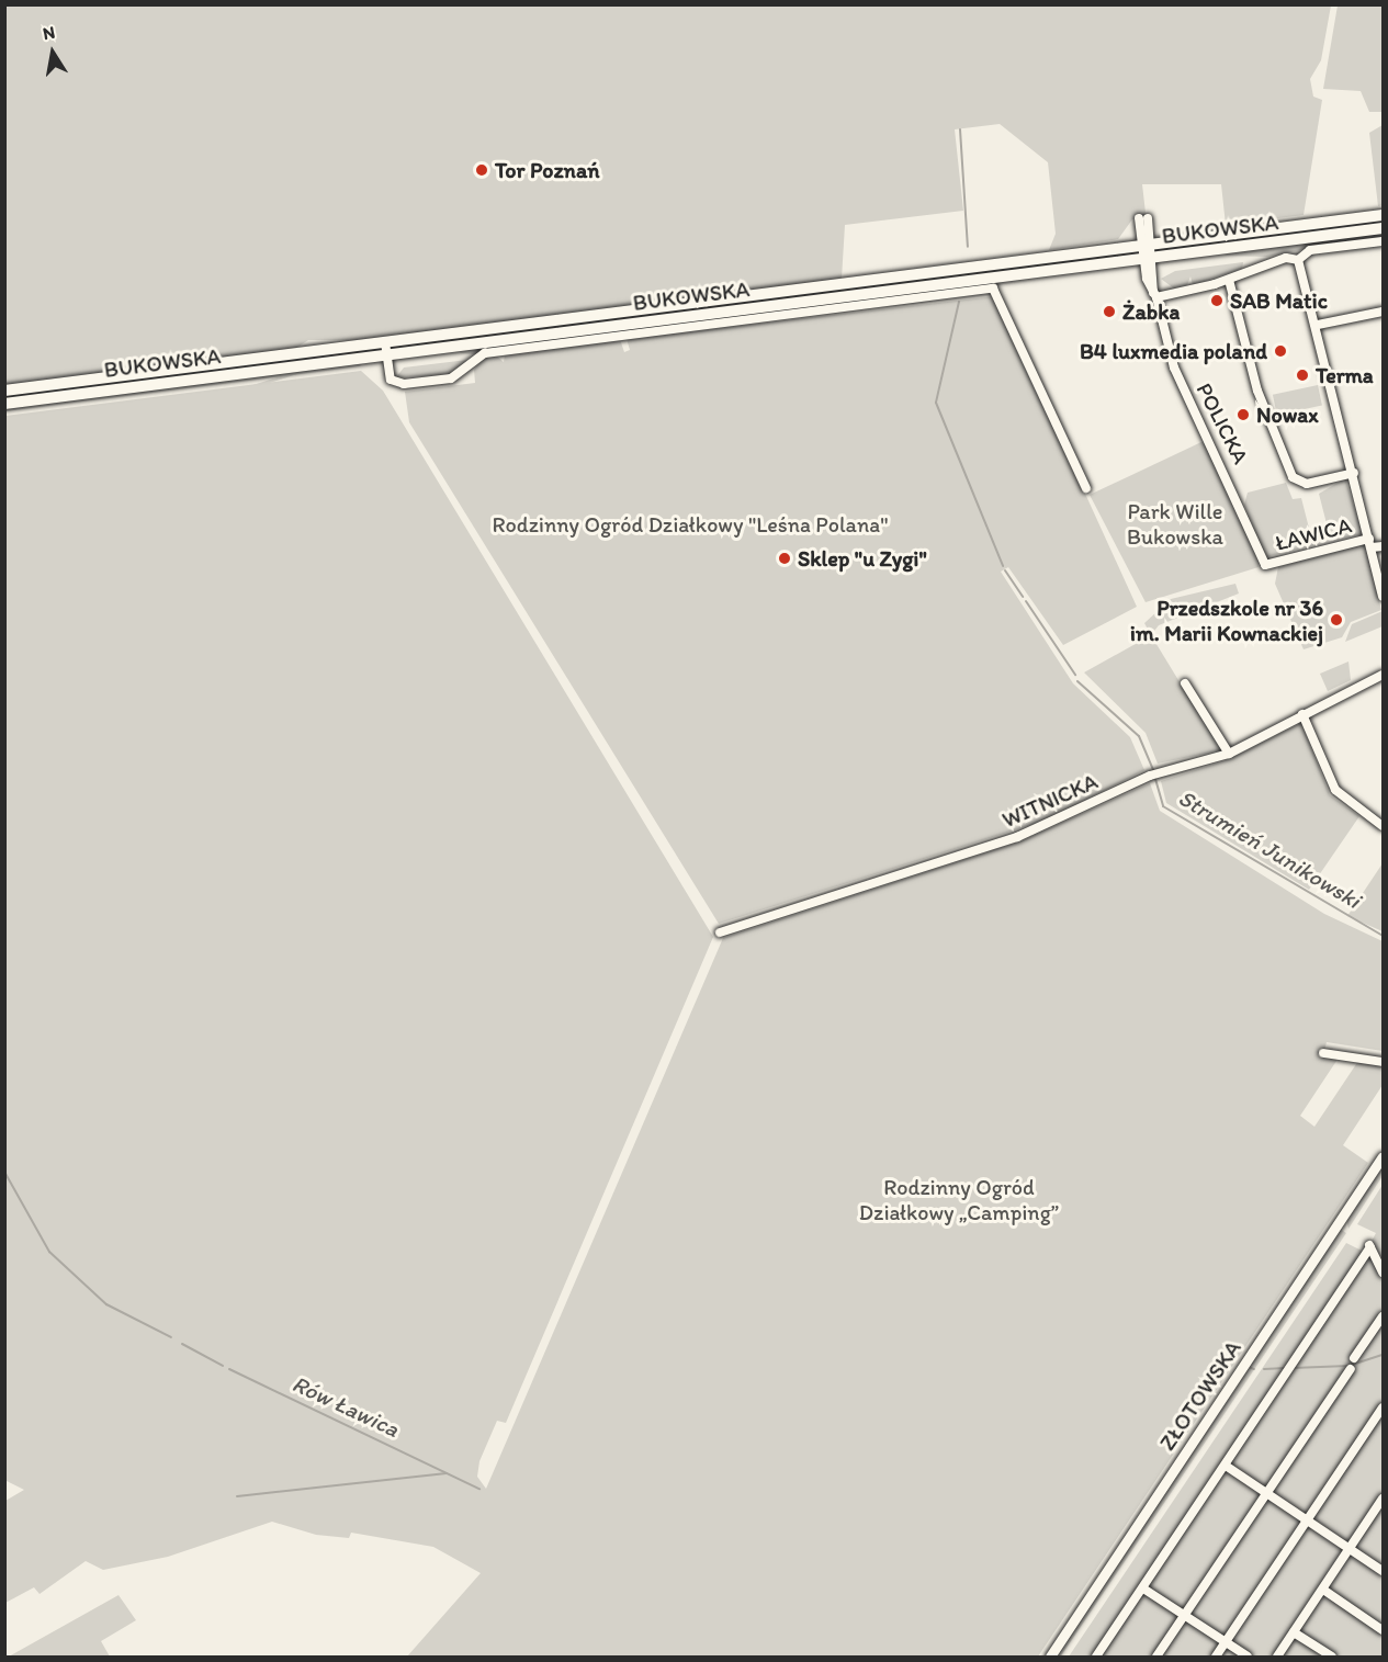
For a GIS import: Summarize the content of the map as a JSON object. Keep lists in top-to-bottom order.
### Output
{
  "streets": {
    "main road": ["BUKOWSKA"],
    "street": [
      "POLICKA",
      "ŁAWICA",
      "WITNICKA",
      "ZŁOTOWSKA"
    ]
  },
  "crossings": [
    ["BUKOWSKA", "POLICKA"],
    ["POLICKA", "ŁAWICA"]
  ],
  "water": ["Strumień Junikowski", "Rów Ławica"],
  "parks": ["Park Wille Bukowska", "Rodzinny Ogród Działkowy \"Leśna Polana\"", "Rodzinny Ogród Działkowy „Camping”"],
  "places": [
    "Tor Poznań",
    "SAB Matic",
    "Żabka",
    "B4 luxmedia poland",
    "Terma",
    "Nowax",
    "Sklep \"u Zygi\"",
    "Przedszkole nr 36 im. Marii Kownackiej"
  ],
  "north": "top"
}
